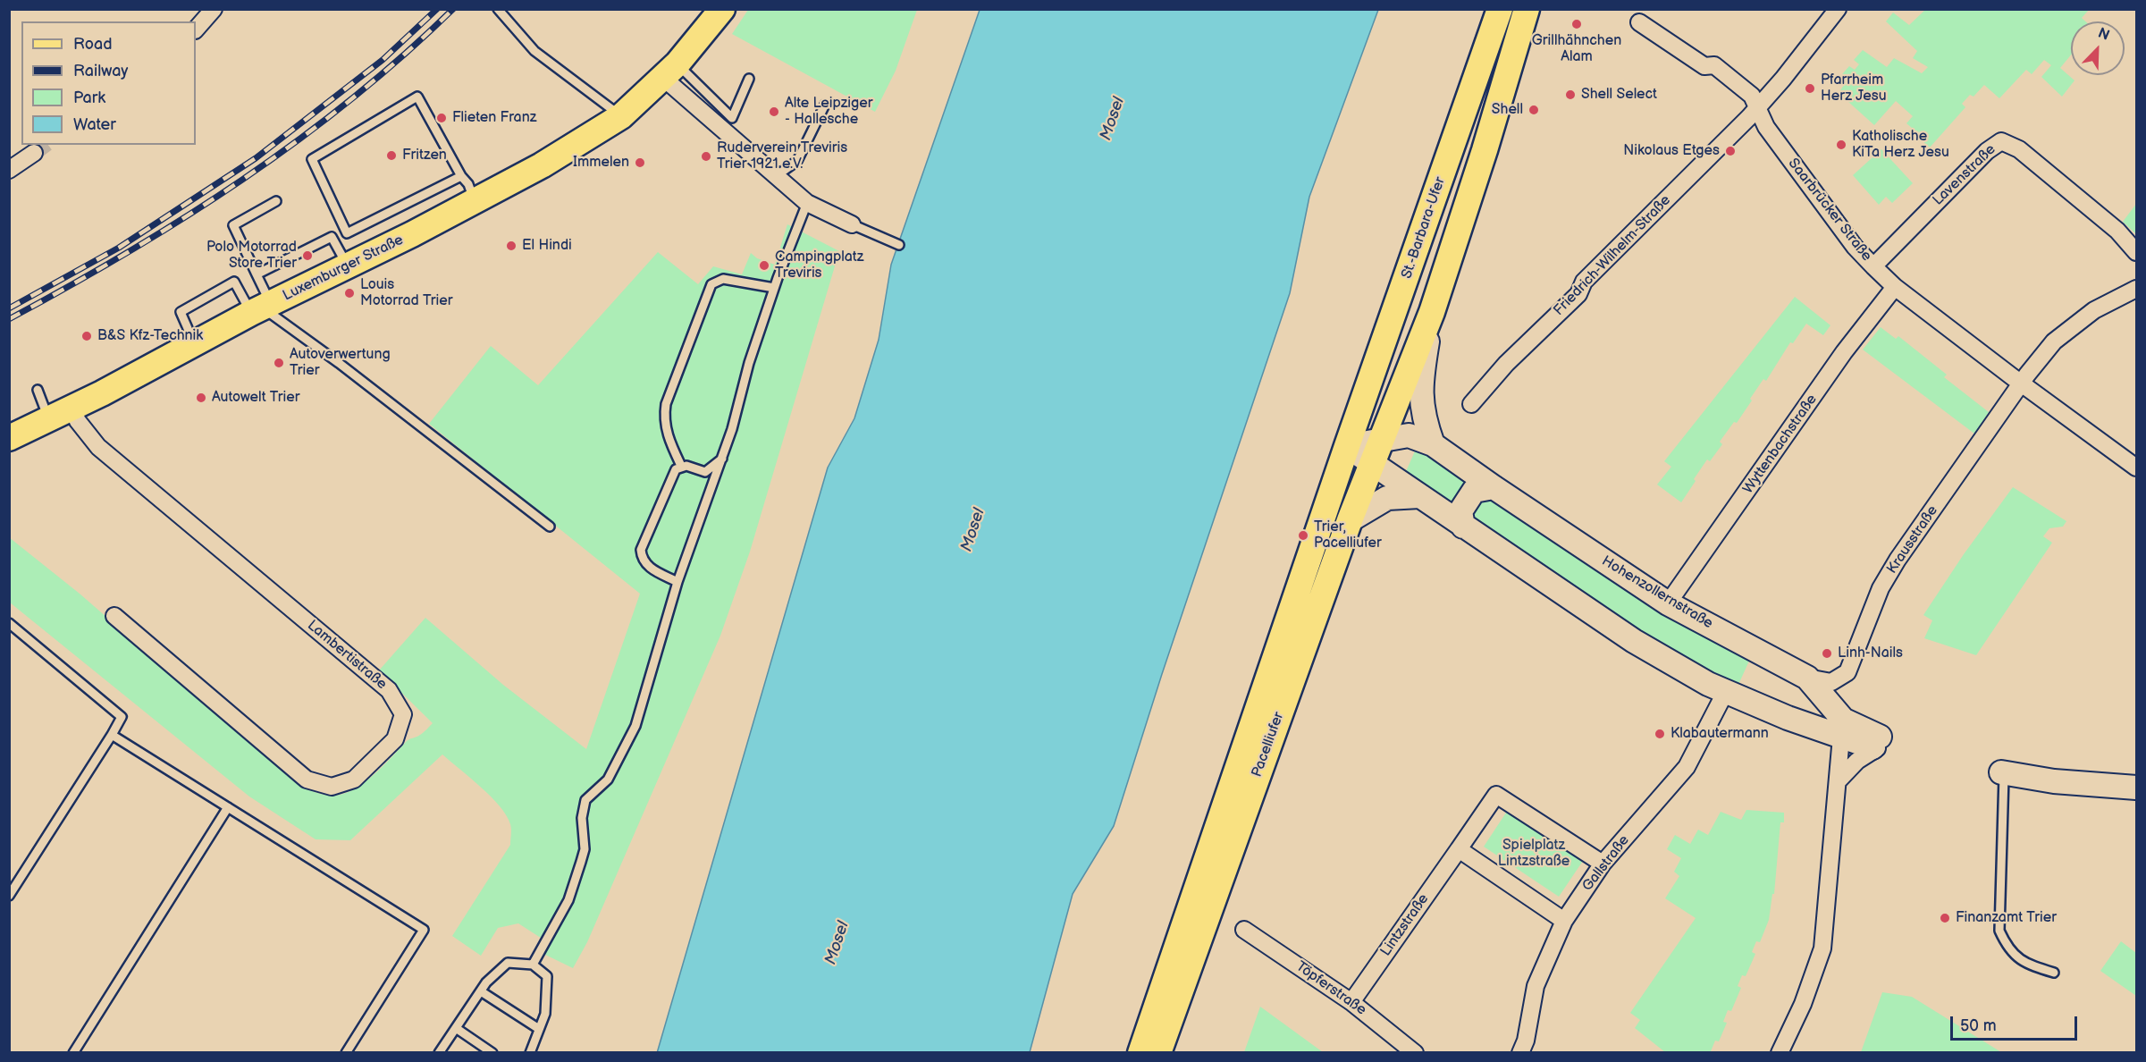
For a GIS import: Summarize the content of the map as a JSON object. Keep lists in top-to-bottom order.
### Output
{
  "streets": {
    "main road": ["St.-Barbara-Ufer", "Luxemburger Straße", "Pacelliufer"],
    "street": [
      "Lavenstraße",
      "Saarbrücker Straße",
      "Friedrich-Wilhelm-Straße",
      "Wyttenbachstraße",
      "Krausstraße",
      "Hohenzollernstraße",
      "Lambertistraße",
      "Gallstraße",
      "Lintzstraße",
      "Töpferstraße"
    ]
  },
  "crossings": [
    ["Lavenstraße", "Saarbrücker Straße"],
    ["Saarbrücker Straße", "Friedrich-Wilhelm-Straße"],
    ["Saarbrücker Straße", "Wyttenbachstraße"],
    ["Saarbrücker Straße", "Krausstraße"],
    ["St.-Barbara-Ufer", "Hohenzollernstraße"],
    ["St.-Barbara-Ufer", "Pacelliufer"],
    ["Luxemburger Straße", "Lambertistraße"],
    ["Wyttenbachstraße", "Hohenzollernstraße"],
    ["Krausstraße", "Hohenzollernstraße"],
    ["Hohenzollernstraße", "Pacelliufer"],
    ["Gallstraße", "Lintzstraße"],
    ["Lintzstraße", "Töpferstraße"]
  ],
  "water": ["Mosel"],
  "parks": ["Spielplatz Lintzstraße"],
  "places": [
    "Grillhähnchen Alam",
    "Pfarrheim Herz Jesu",
    "Shell Select",
    "Shell",
    "Alte Leipziger - Hallesche",
    "Flieten Franz",
    "Katholische KiTa Herz Jesu",
    "Nikolaus Etges",
    "Fritzen",
    "Ruderverein Treviris Trier 1921 e.V.",
    "Immelen",
    "El Hindi",
    "Polo Motorrad Store Trier",
    "Campingplatz Treviris",
    "Louis Motorrad Trier",
    "B&S Kfz-Technik",
    "Autoverwertung Trier",
    "Autowelt Trier",
    "Trier, Pacelliufer",
    "Linh-Nails",
    "Klabautermann",
    "Finanzamt Trier"
  ],
  "legend": [
    "Road",
    "Railway",
    "Park",
    "Water"
  ],
  "scale_bar": "50 m",
  "north": "top right"
}
